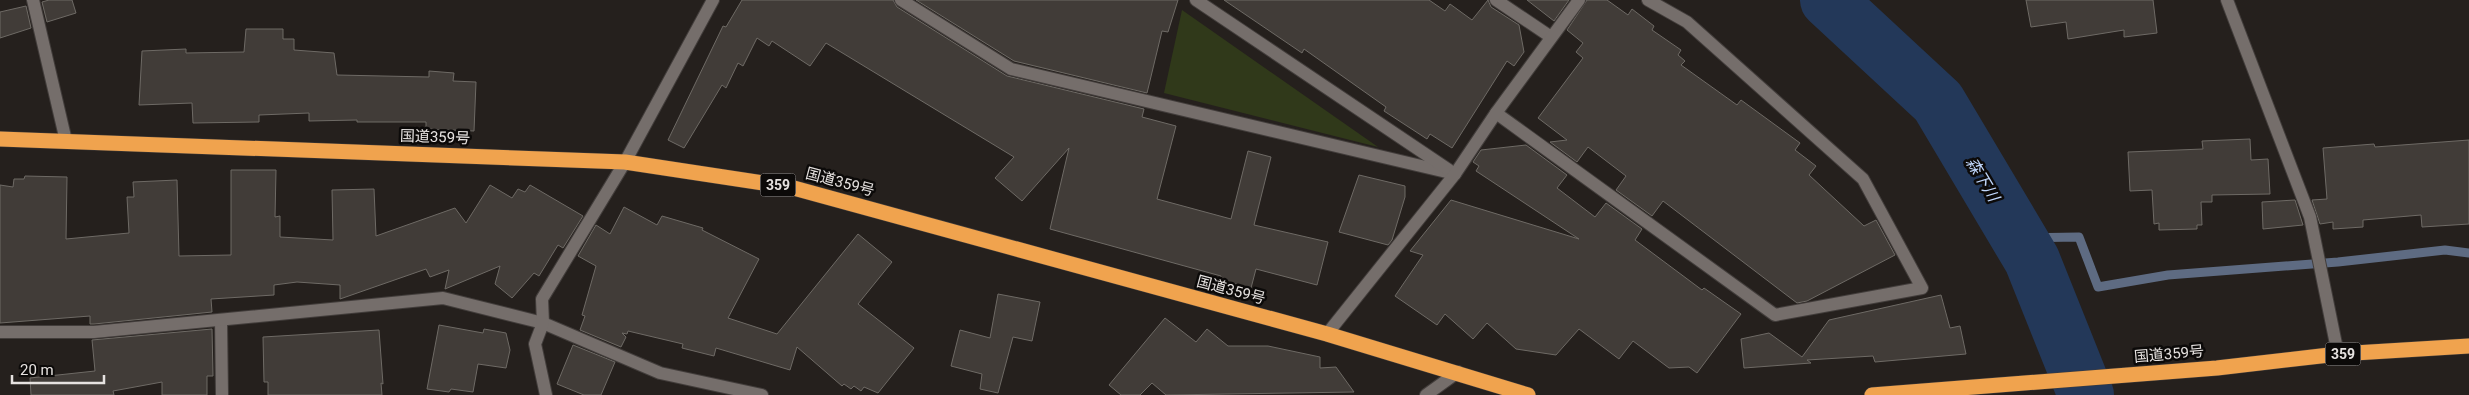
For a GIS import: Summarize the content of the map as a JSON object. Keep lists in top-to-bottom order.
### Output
{
  "streets": {
    "highway": ["国道359号", "359"]
  },
  "water": ["森下川"],
  "scale_bar": "20 m"
}
